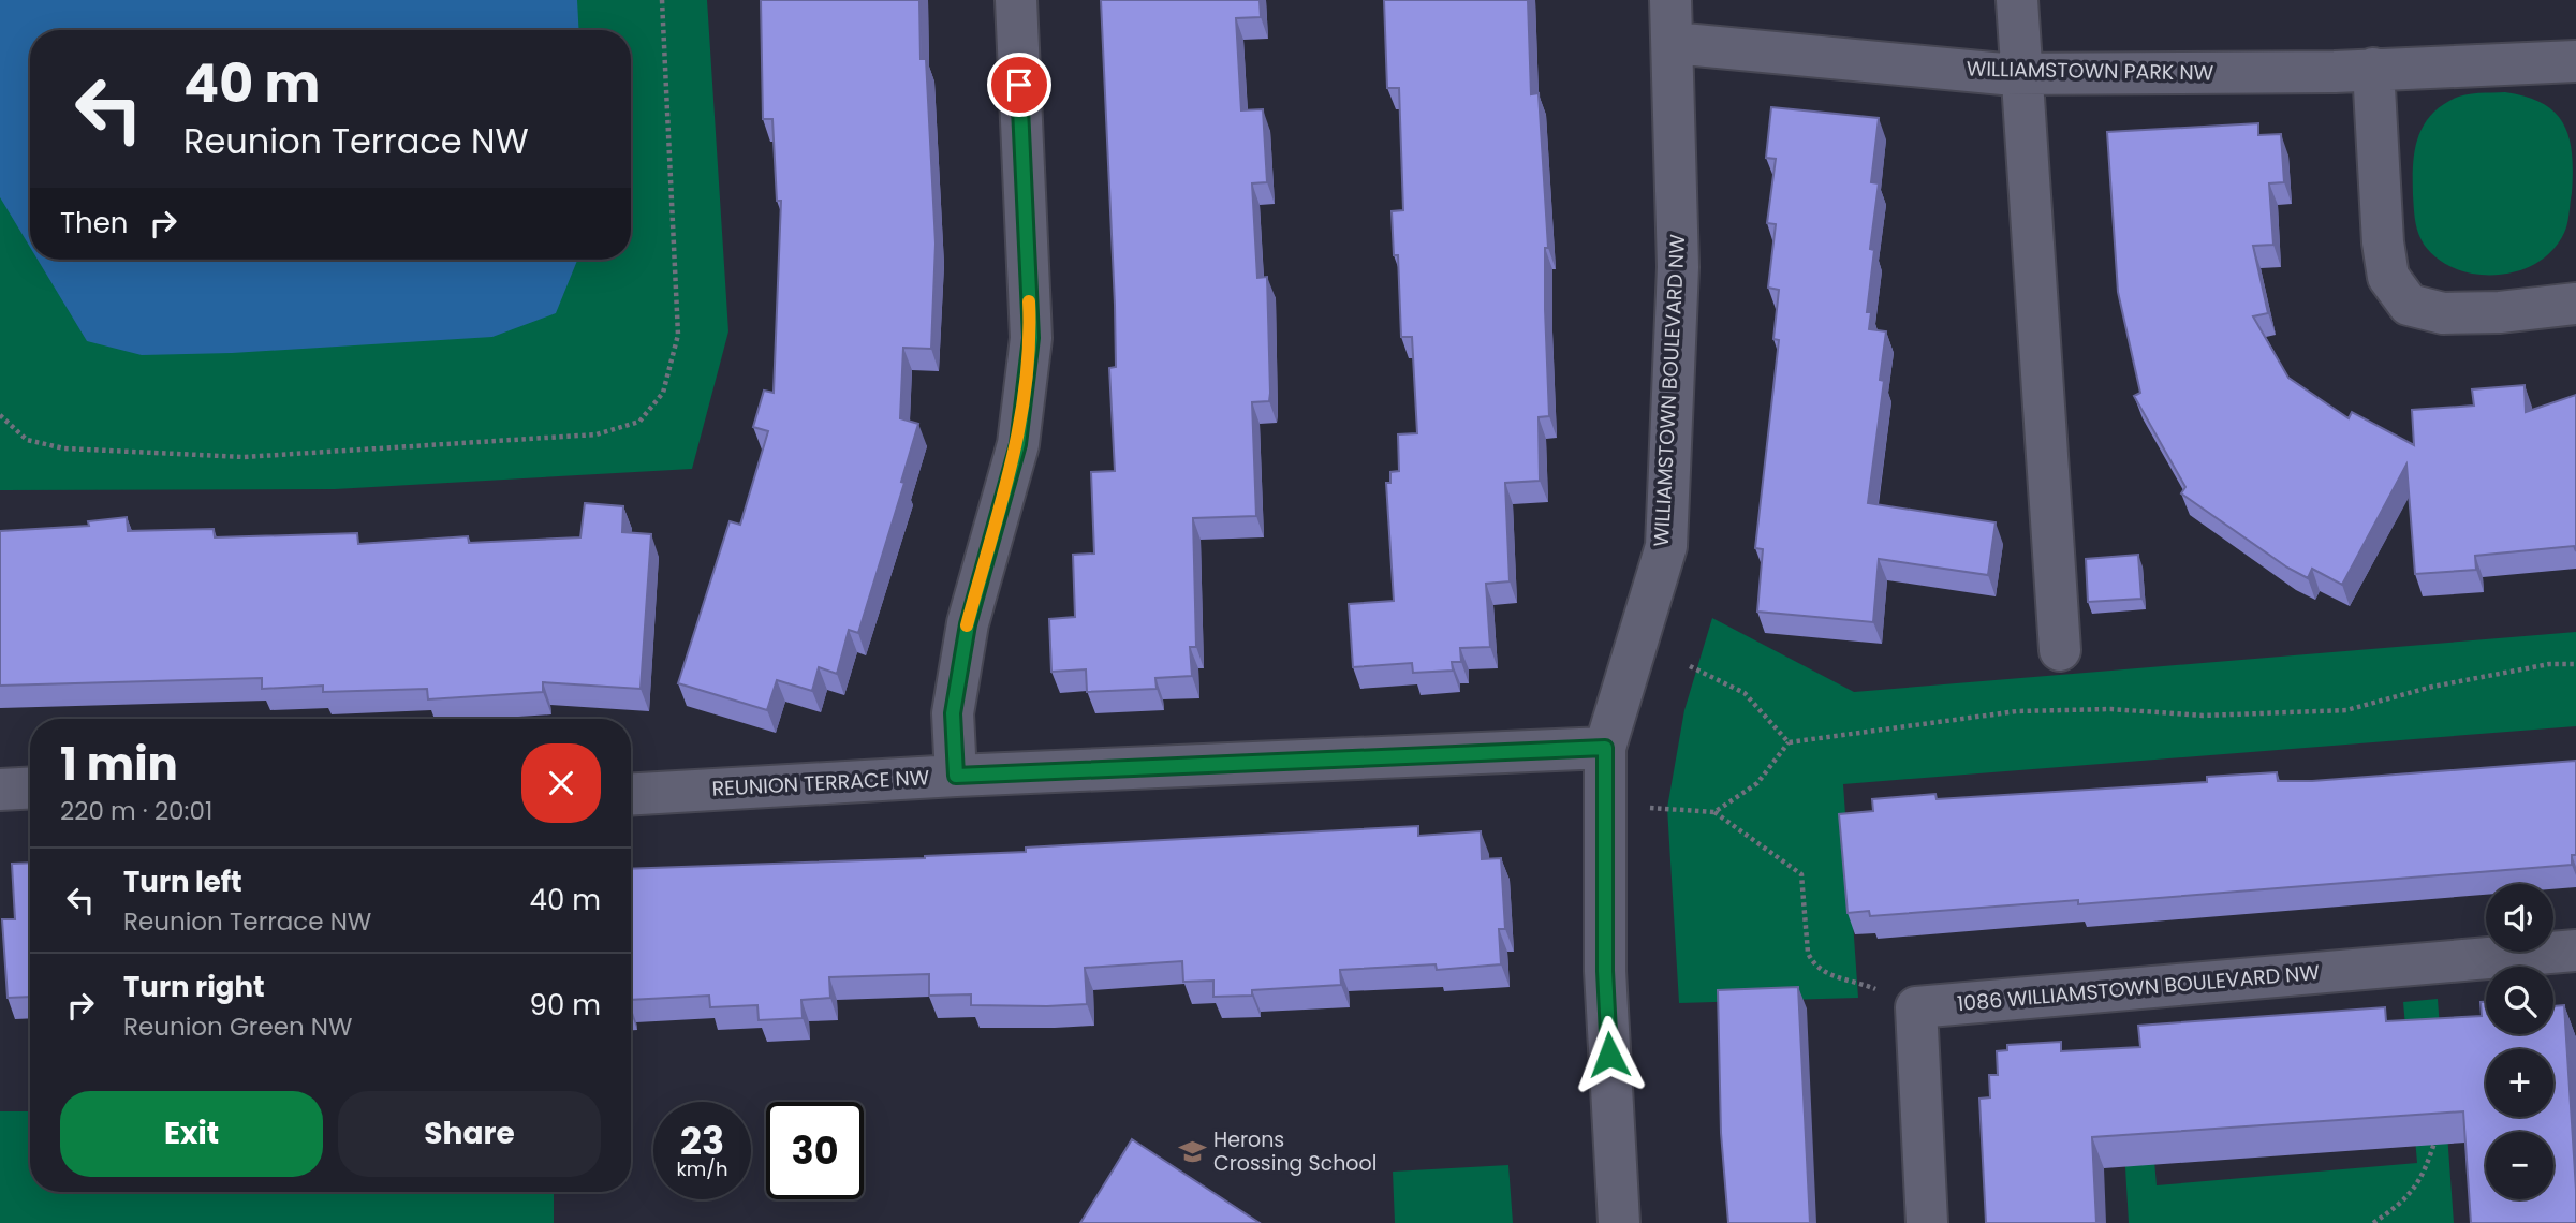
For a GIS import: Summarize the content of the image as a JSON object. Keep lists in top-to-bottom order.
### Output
{
  "streets": {
    "street": [
      "WILLIAMSTOWN PARK NW",
      "WILLIAMSTOWN BOULEVARD NW",
      "REUNION TERRACE NW",
      "1086 WILLIAMSTOWN BOULEVARD NW"
    ]
  },
  "crossings": [
    ["WILLIAMSTOWN PARK NW", "WILLIAMSTOWN BOULEVARD NW"],
    ["WILLIAMSTOWN BOULEVARD NW", "REUNION TERRACE NW"]
  ],
  "places": {
    "school or university": ["Herons Crossing School"]
  },
  "page": {
    "turn": ["40 m", "Reunion Terrace NW"],
    "then": "Then",
    "heading": ["1 min", "220 m · 20:01"],
    "list": [
      {
        "name": "Turn left",
        "note": "Reunion Terrace NW",
        "value": "40 m"
      },
      {
        "name": "Turn right",
        "note": "Reunion Green NW",
        "value": "90 m"
      }
    ],
    "map_buttons": ["+", "−"],
    "buttons": ["Exit", "Share"],
    "speed": "23 km/h",
    "limit": "30"
  }
}
